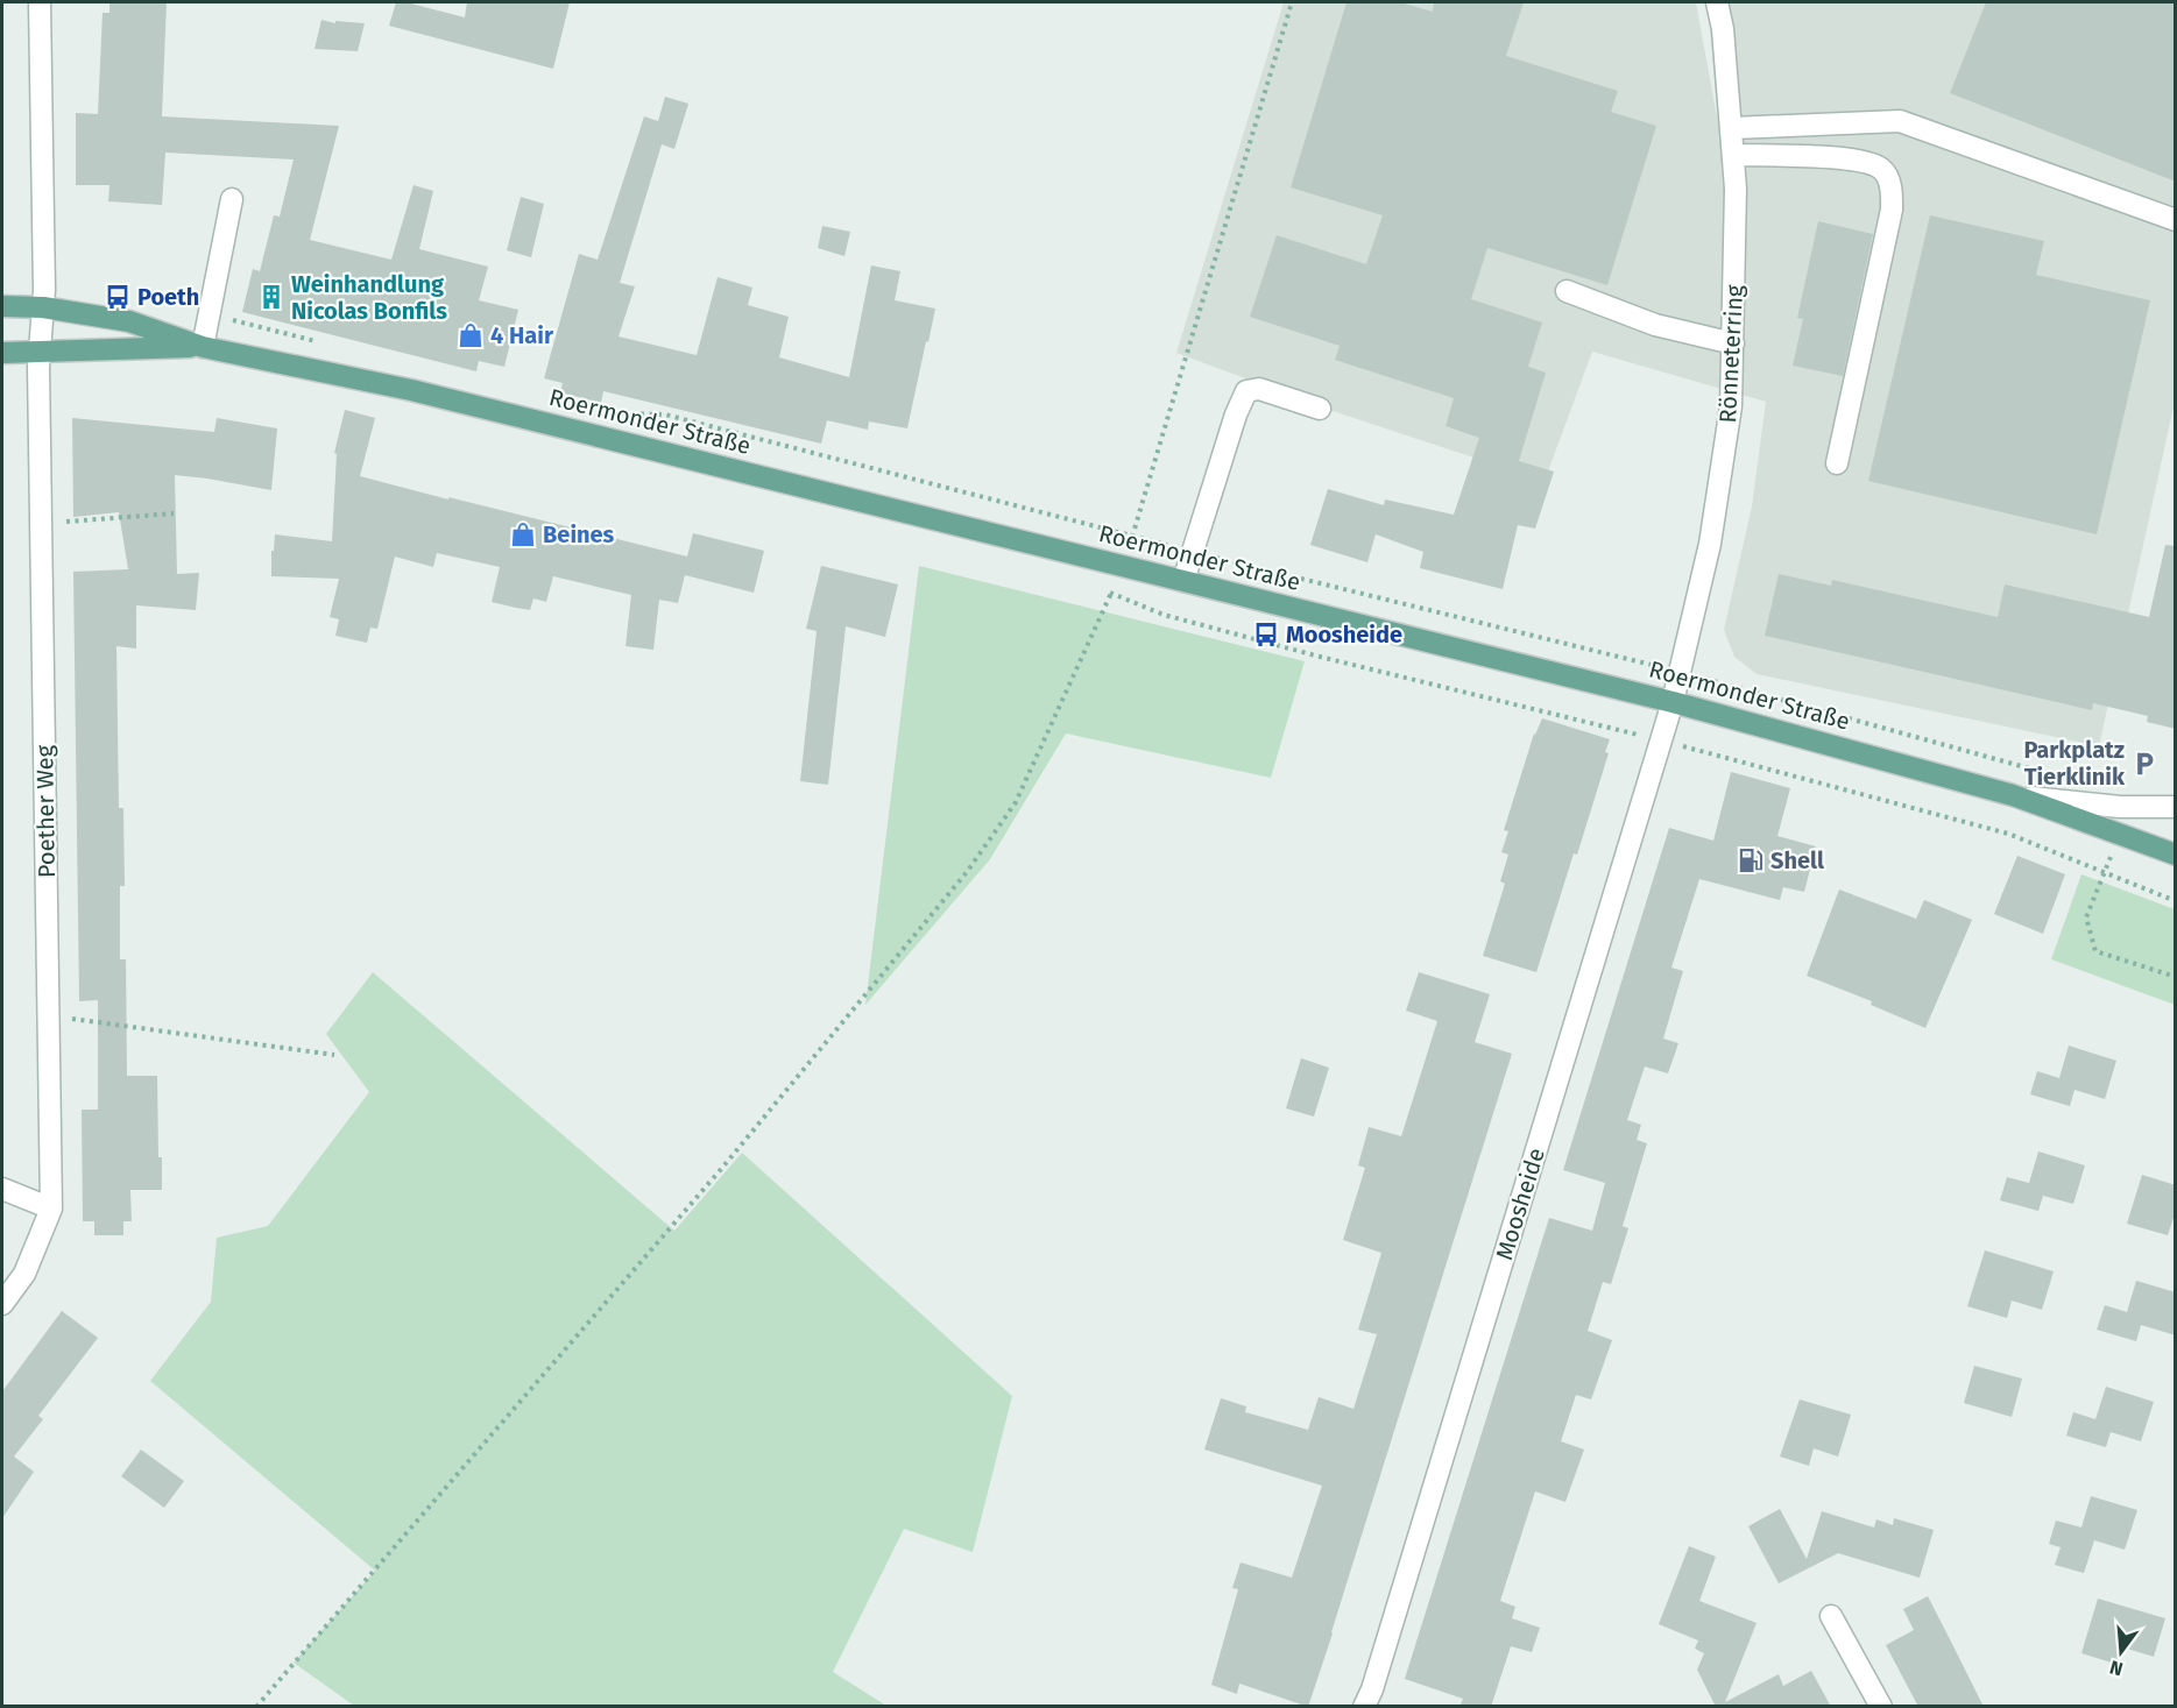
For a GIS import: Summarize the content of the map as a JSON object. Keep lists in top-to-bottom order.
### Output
{
  "streets": {
    "main road": ["Roermonder Straße"],
    "street": ["Rönneterring", "Poether Weg", "Moosheide"]
  },
  "crossings": [
    ["Rönneterring", "Roermonder Straße"],
    ["Rönneterring", "Moosheide"],
    ["Roermonder Straße", "Poether Weg"],
    ["Roermonder Straße", "Moosheide"]
  ],
  "places": {
    "bus stop": ["Poeth", "Moosheide"],
    "building": ["Weinhandlung Nicolas Bonfils"],
    "shop": ["4 Hair", "Beines"],
    "parking": ["Parkplatz Tierklinik"],
    "fuel station": ["Shell"]
  },
  "north": "bottom"
}
